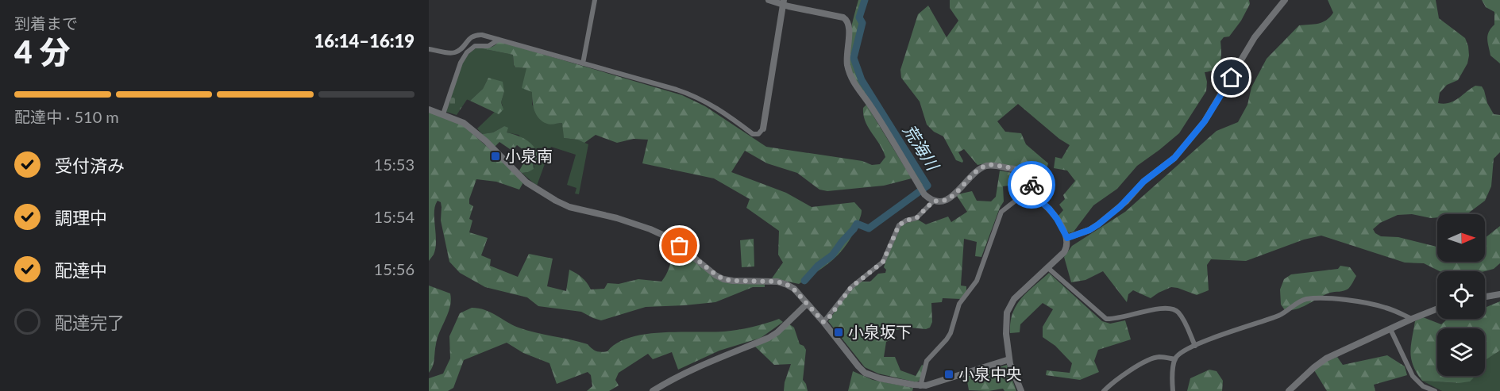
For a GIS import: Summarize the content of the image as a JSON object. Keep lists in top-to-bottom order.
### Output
{
  "water": ["荒海川"],
  "places": {
    "transit": ["小泉南", "小泉坂下", "小泉中央"]
  },
  "north": "right",
  "page": {
    "heading": ["4 分", "到着まで", "16:14–16:19"],
    "bar": "配達中 · 510 m",
    "list": [
      ["受付済み", "15:53"],
      ["調理中", "15:54"],
      ["配達中", "15:56"],
      "配達完了"
    ]
  }
}
